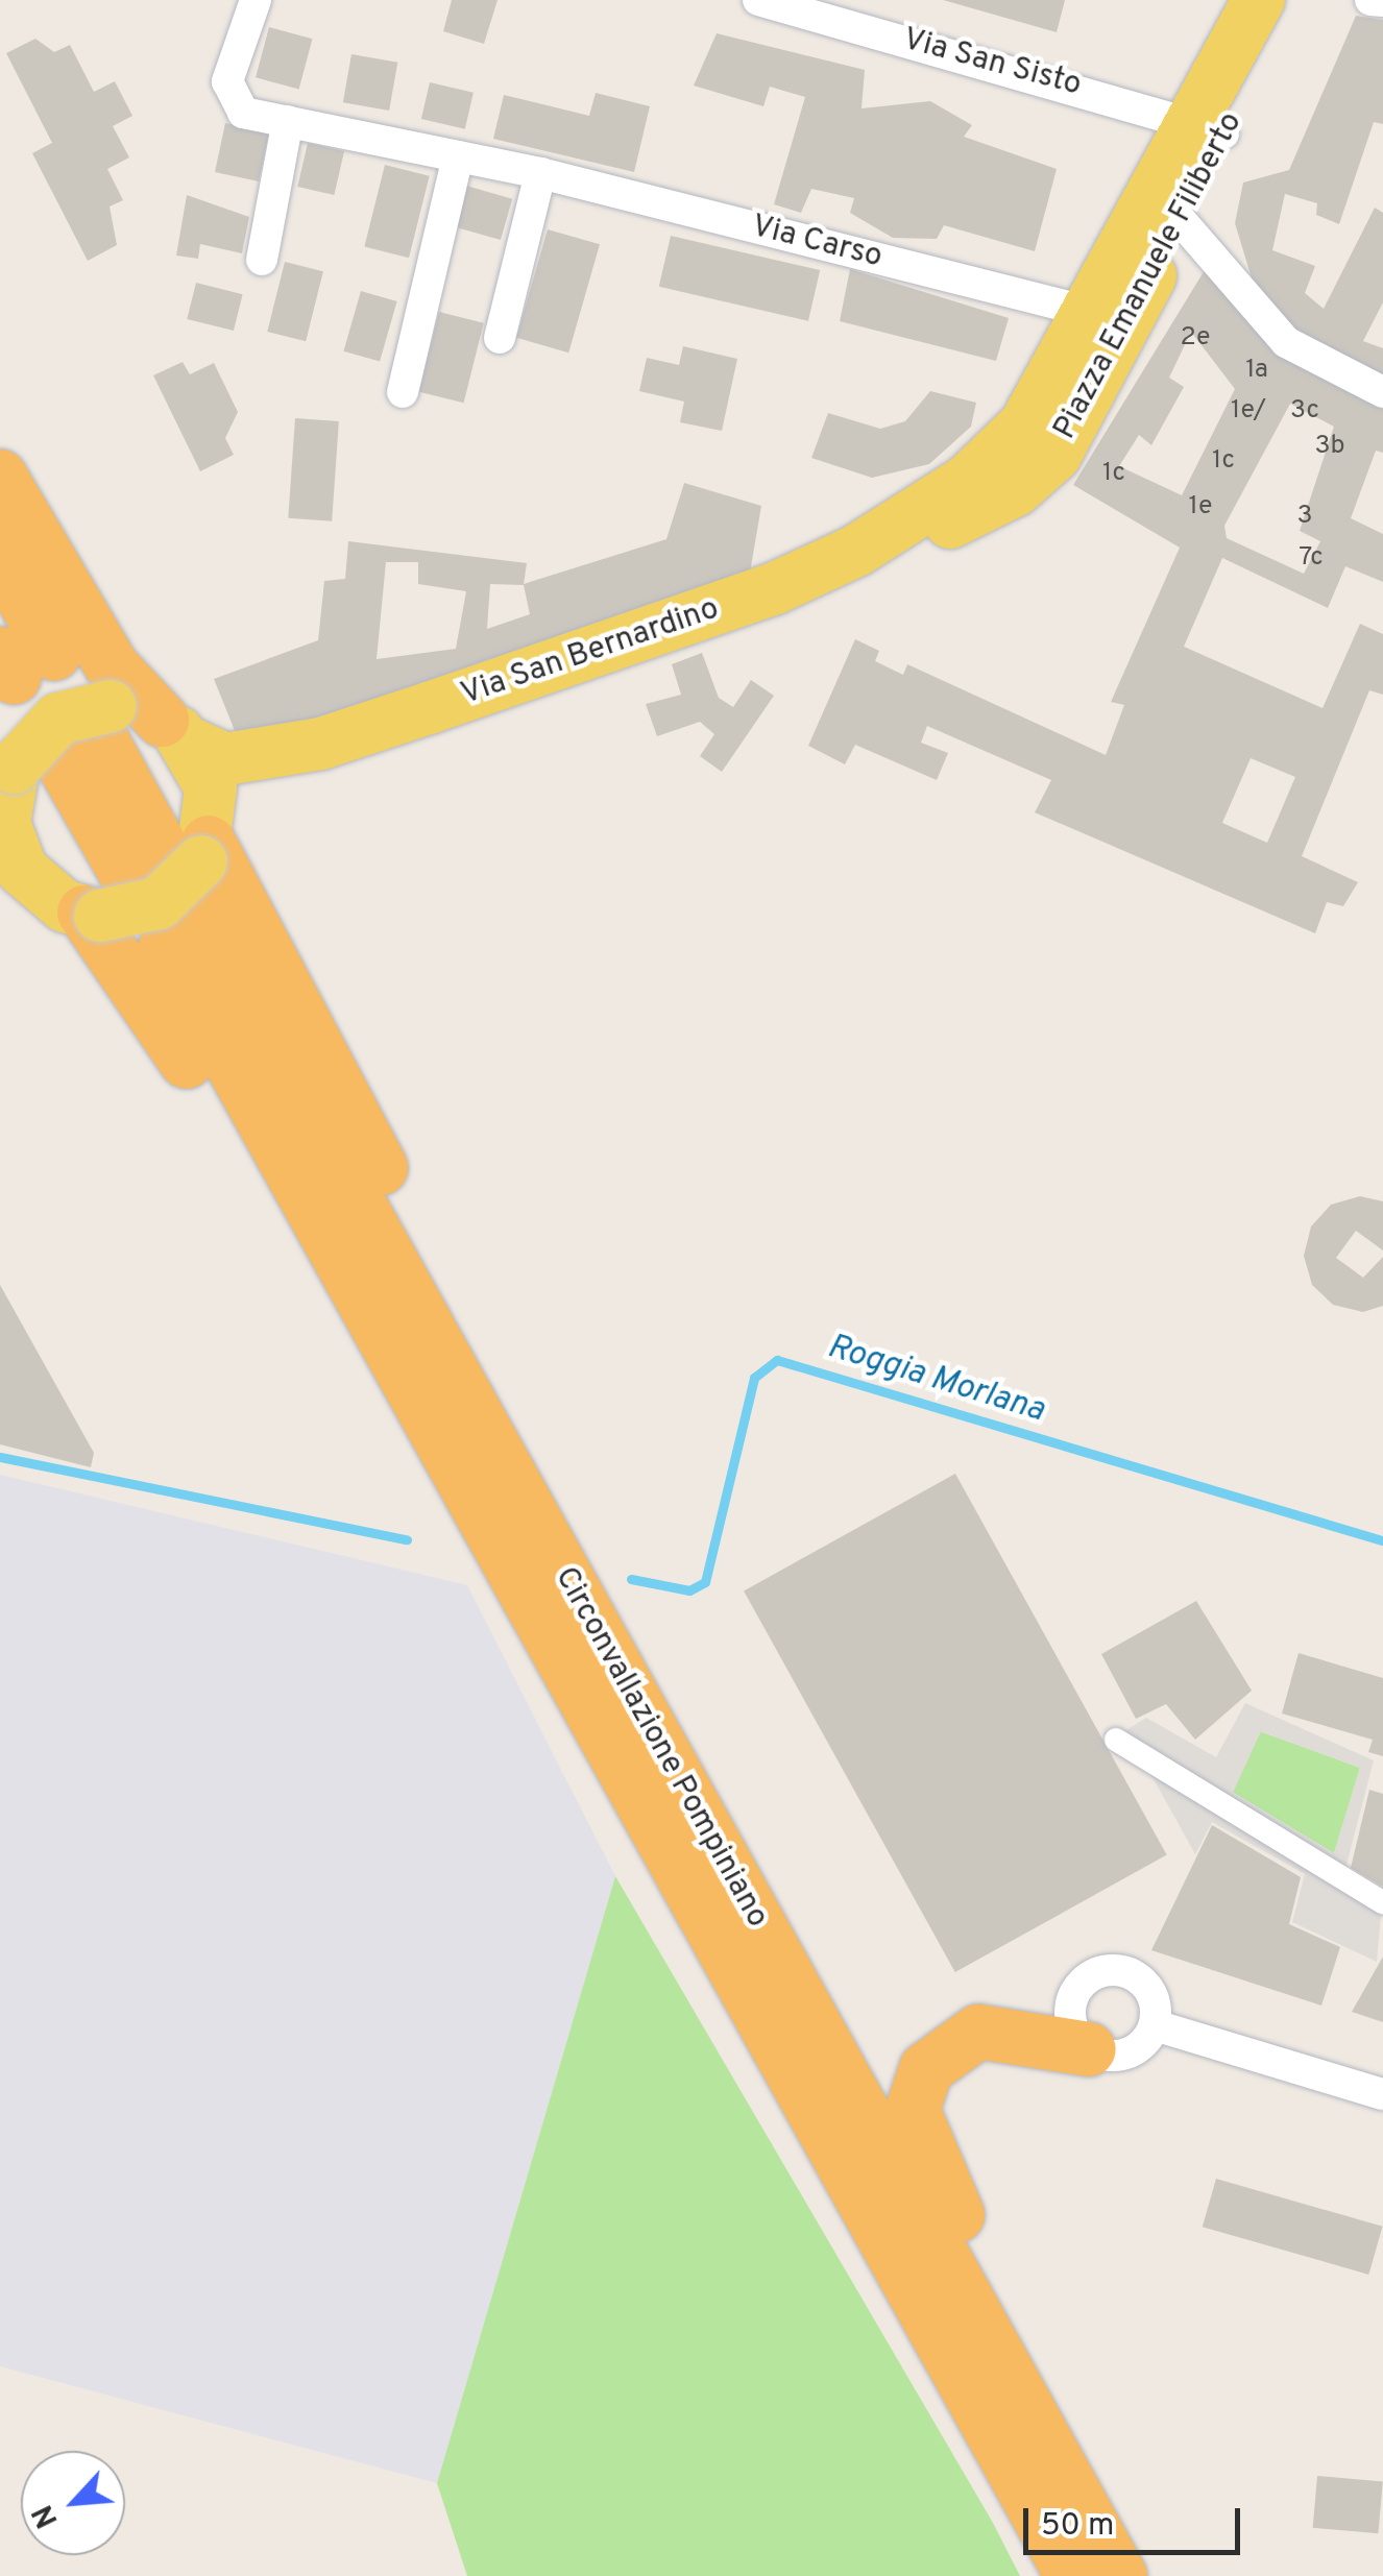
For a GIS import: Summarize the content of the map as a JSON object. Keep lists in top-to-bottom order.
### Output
{
  "streets": {
    "highway": ["Circonvallazione Pompiniano"],
    "main road": ["Piazza Emanuele Filiberto", "Via San Bernardino"],
    "street": ["Via San Sisto", "Via Carso"]
  },
  "crossings": [
    ["Via San Sisto", "Piazza Emanuele Filiberto"],
    ["Via Carso", "Piazza Emanuele Filiberto"],
    ["Piazza Emanuele Filiberto", "Via San Bernardino"]
  ],
  "water": ["Roggia Morlana"],
  "house_numbers": [
    "2e",
    "1a",
    "1e/",
    "3c",
    "3b",
    "1c",
    "1c",
    "1e",
    "3",
    "7c"
  ],
  "scale_bar": "50 m",
  "north": "bottom left"
}
